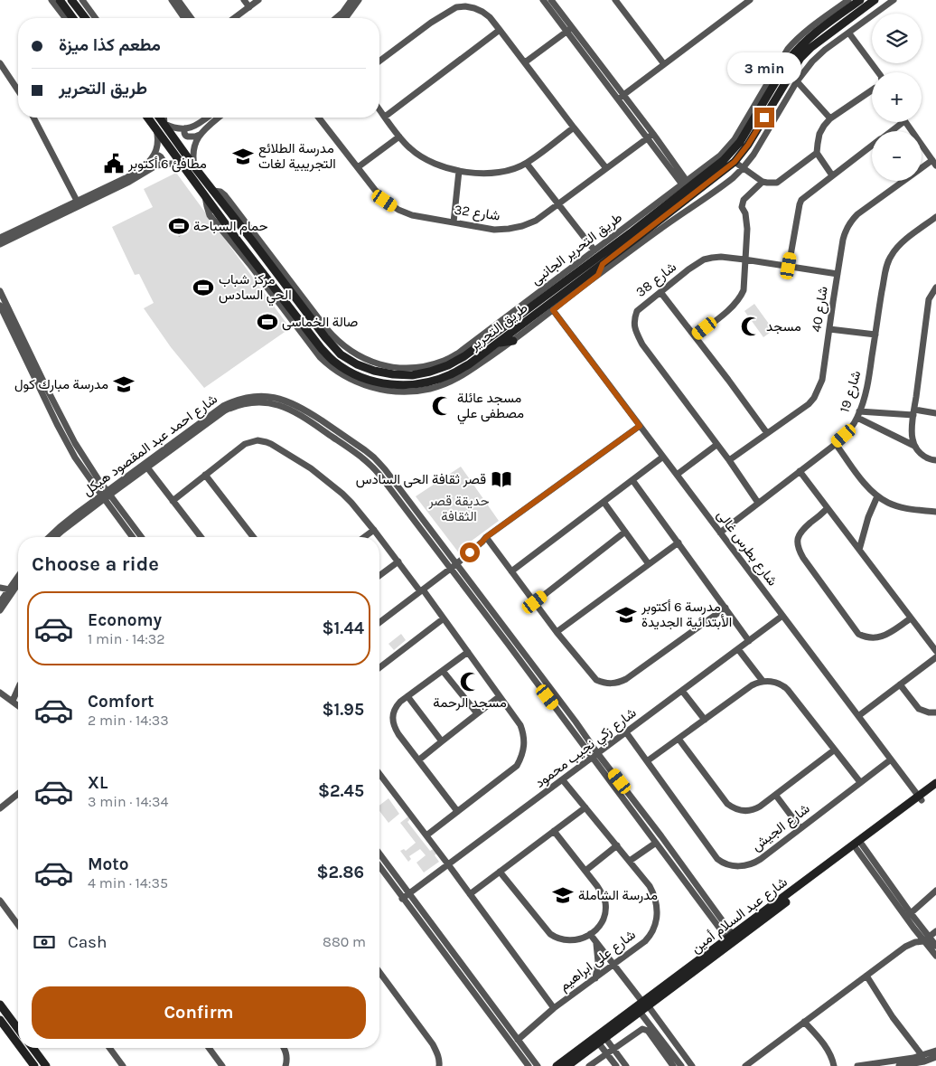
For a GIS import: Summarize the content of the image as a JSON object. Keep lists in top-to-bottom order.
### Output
{
  "streets": {
    "street": [
      "شارع 32",
      "طريق التحرير الجانبى",
      "شارع 38",
      "شارع 40",
      "طريق التحرير",
      "شارع 19",
      "شارع احمد عبد المقصود هيكل",
      "شارع بطرس غالى",
      "شارع زكي نجيب محمود",
      "شارع الجيش",
      "شارع عبد السلام أمين",
      "شارع على ابراهيم"
    ]
  },
  "crossings": [
    ["طريق التحرير الجانبى", "طريق التحرير"],
    ["شارع 38", "شارع 40"],
    ["شارع 38", "شارع 19"],
    ["شارع 19", "شارع بطرس غالى"],
    ["شارع احمد عبد المقصود هيكل", "شارع زكي نجيب محمود"],
    ["شارع احمد عبد المقصود هيكل", "شارع عبد السلام أمين"],
    ["شارع بطرس غالى", "شارع زكي نجيب محمود"],
    ["شارع بطرس غالى", "شارع الجيش"],
    ["شارع بطرس غالى", "شارع عبد السلام أمين"],
    ["شارع زكي نجيب محمود", "شارع الجيش"],
    ["شارع زكي نجيب محمود", "شارع على ابراهيم"]
  ],
  "parks": ["حديقة قصر الثقافة"],
  "places": {
    "school or university": [
      "مدرسة الطلائع التجريبية لغات",
      "مدرسة مبارك كول",
      "مدرسة 6 أكتوبر الأبتدائية الجديدة",
      "مدرسة الشاملة"
    ],
    "public building": ["مطافئ 6 أكتوبر"],
    "sports": ["حمام السباحة", "مركز شباب الحي السادس", "صالة الخماسى"],
    "mosque": ["مسجد", "مسجد عائلة مصطفى علي", "مسجد الرحمة"],
    "library": ["قصر ثقافة الحى السادس"]
  },
  "page": {
    "map_buttons": ["+", "−"],
    "banner": ["مطعم كذا ميزة", "طريق التحرير"],
    "bubble": "3 min",
    "heading": "Choose a ride",
    "list": [
      {
        "name": "Economy",
        "note": "1 min · 14:32",
        "value": "$1.44"
      },
      {
        "name": "Comfort",
        "note": "2 min · 14:33",
        "value": "$1.95"
      },
      {
        "name": "XL",
        "note": "3 min · 14:34",
        "value": "$2.45"
      },
      {
        "name": "Moto",
        "note": "4 min · 14:35",
        "value": "$2.86"
      }
    ],
    "pay": ["Cash", "880 m"],
    "buttons": "Confirm"
  }
}
